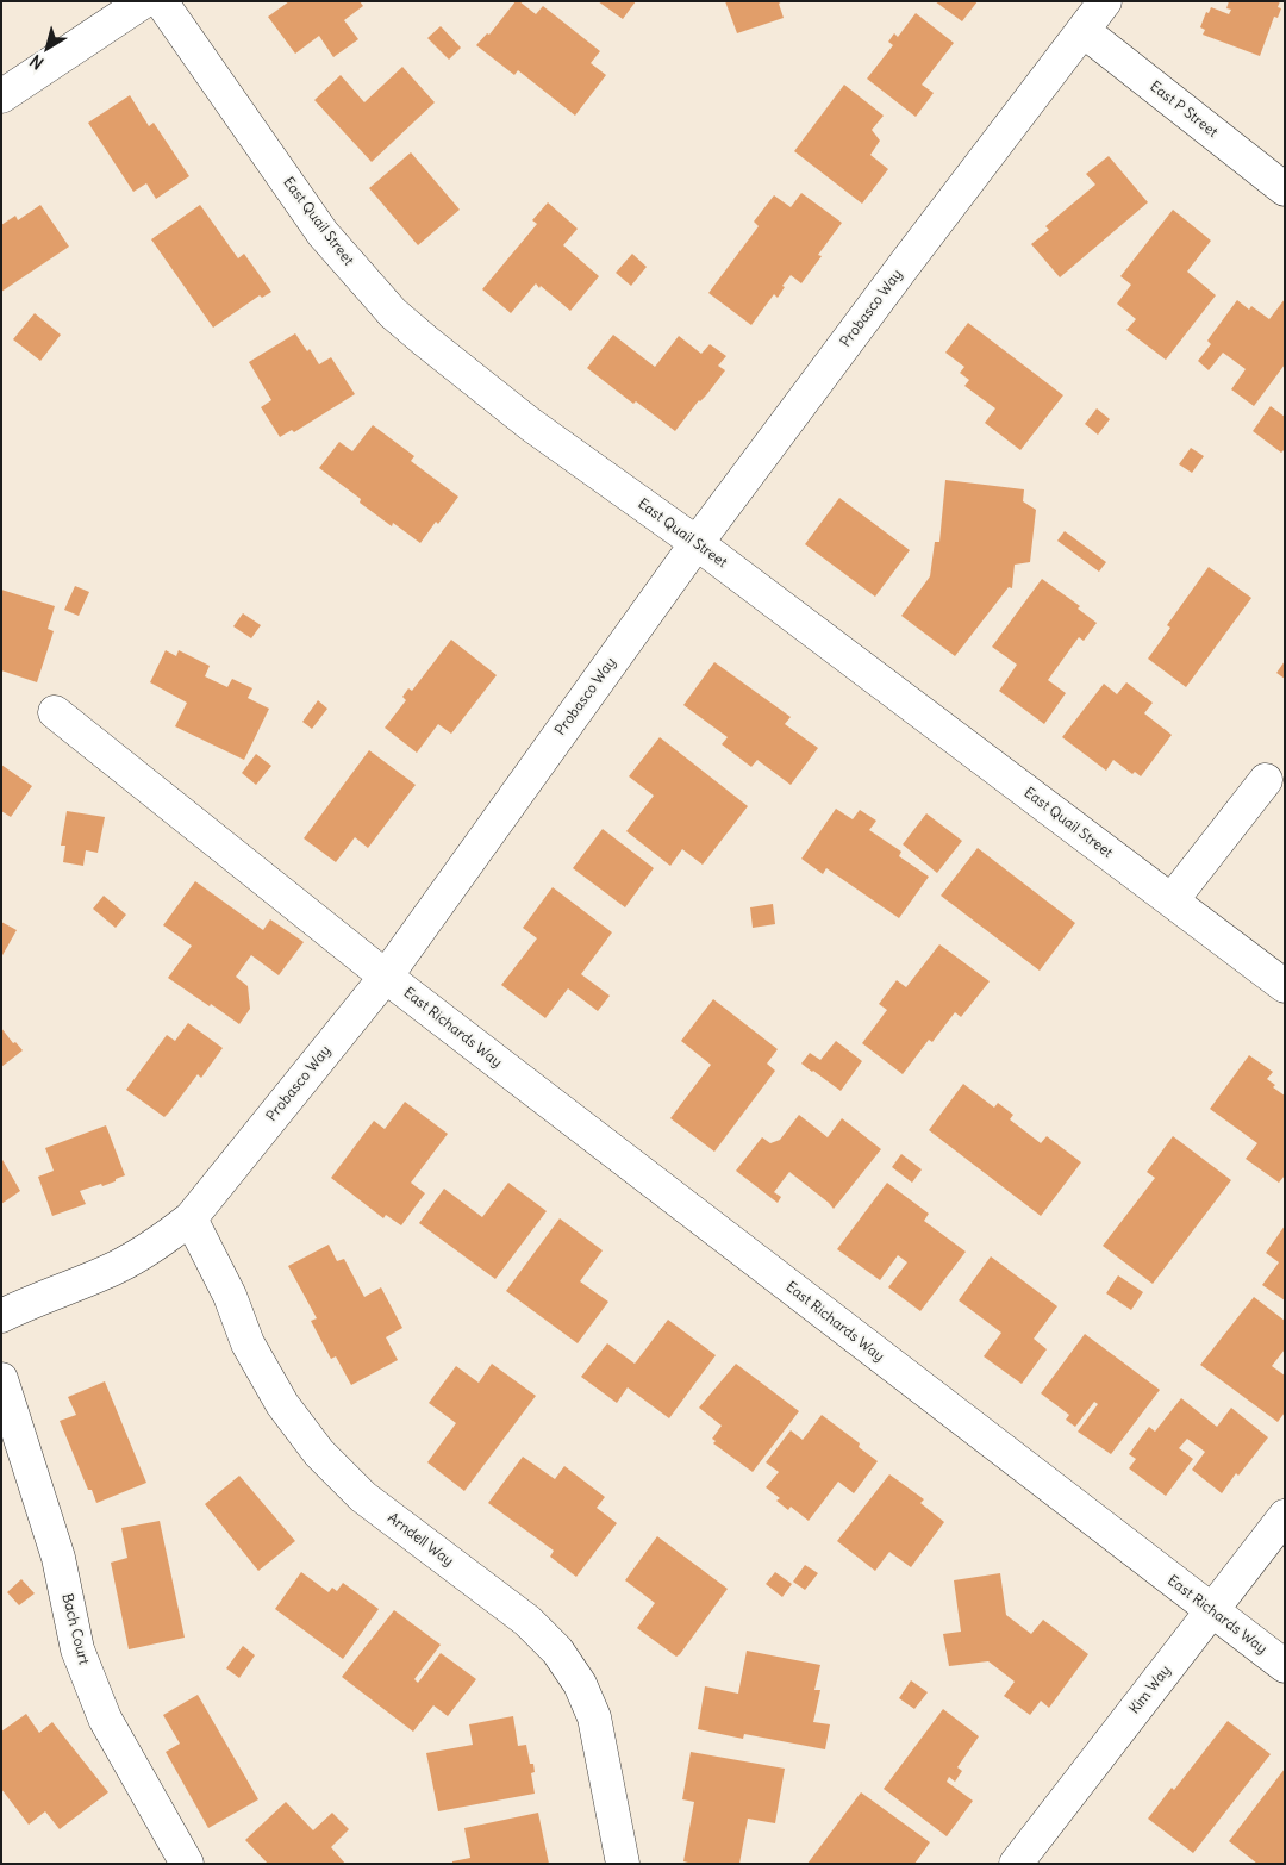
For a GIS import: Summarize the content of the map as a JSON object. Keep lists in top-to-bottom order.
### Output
{
  "streets": {
    "street": [
      "East P Street",
      "East Quail Street",
      "Probasco Way",
      "East Richards Way",
      "Arndell Way",
      "Bach Court",
      "Kim Way"
    ]
  },
  "crossings": [
    ["East P Street", "Probasco Way"],
    ["East Quail Street", "Probasco Way"],
    ["Probasco Way", "East Richards Way"],
    ["Probasco Way", "Arndell Way"],
    ["East Richards Way", "Kim Way"]
  ],
  "north": "bottom left"
}
